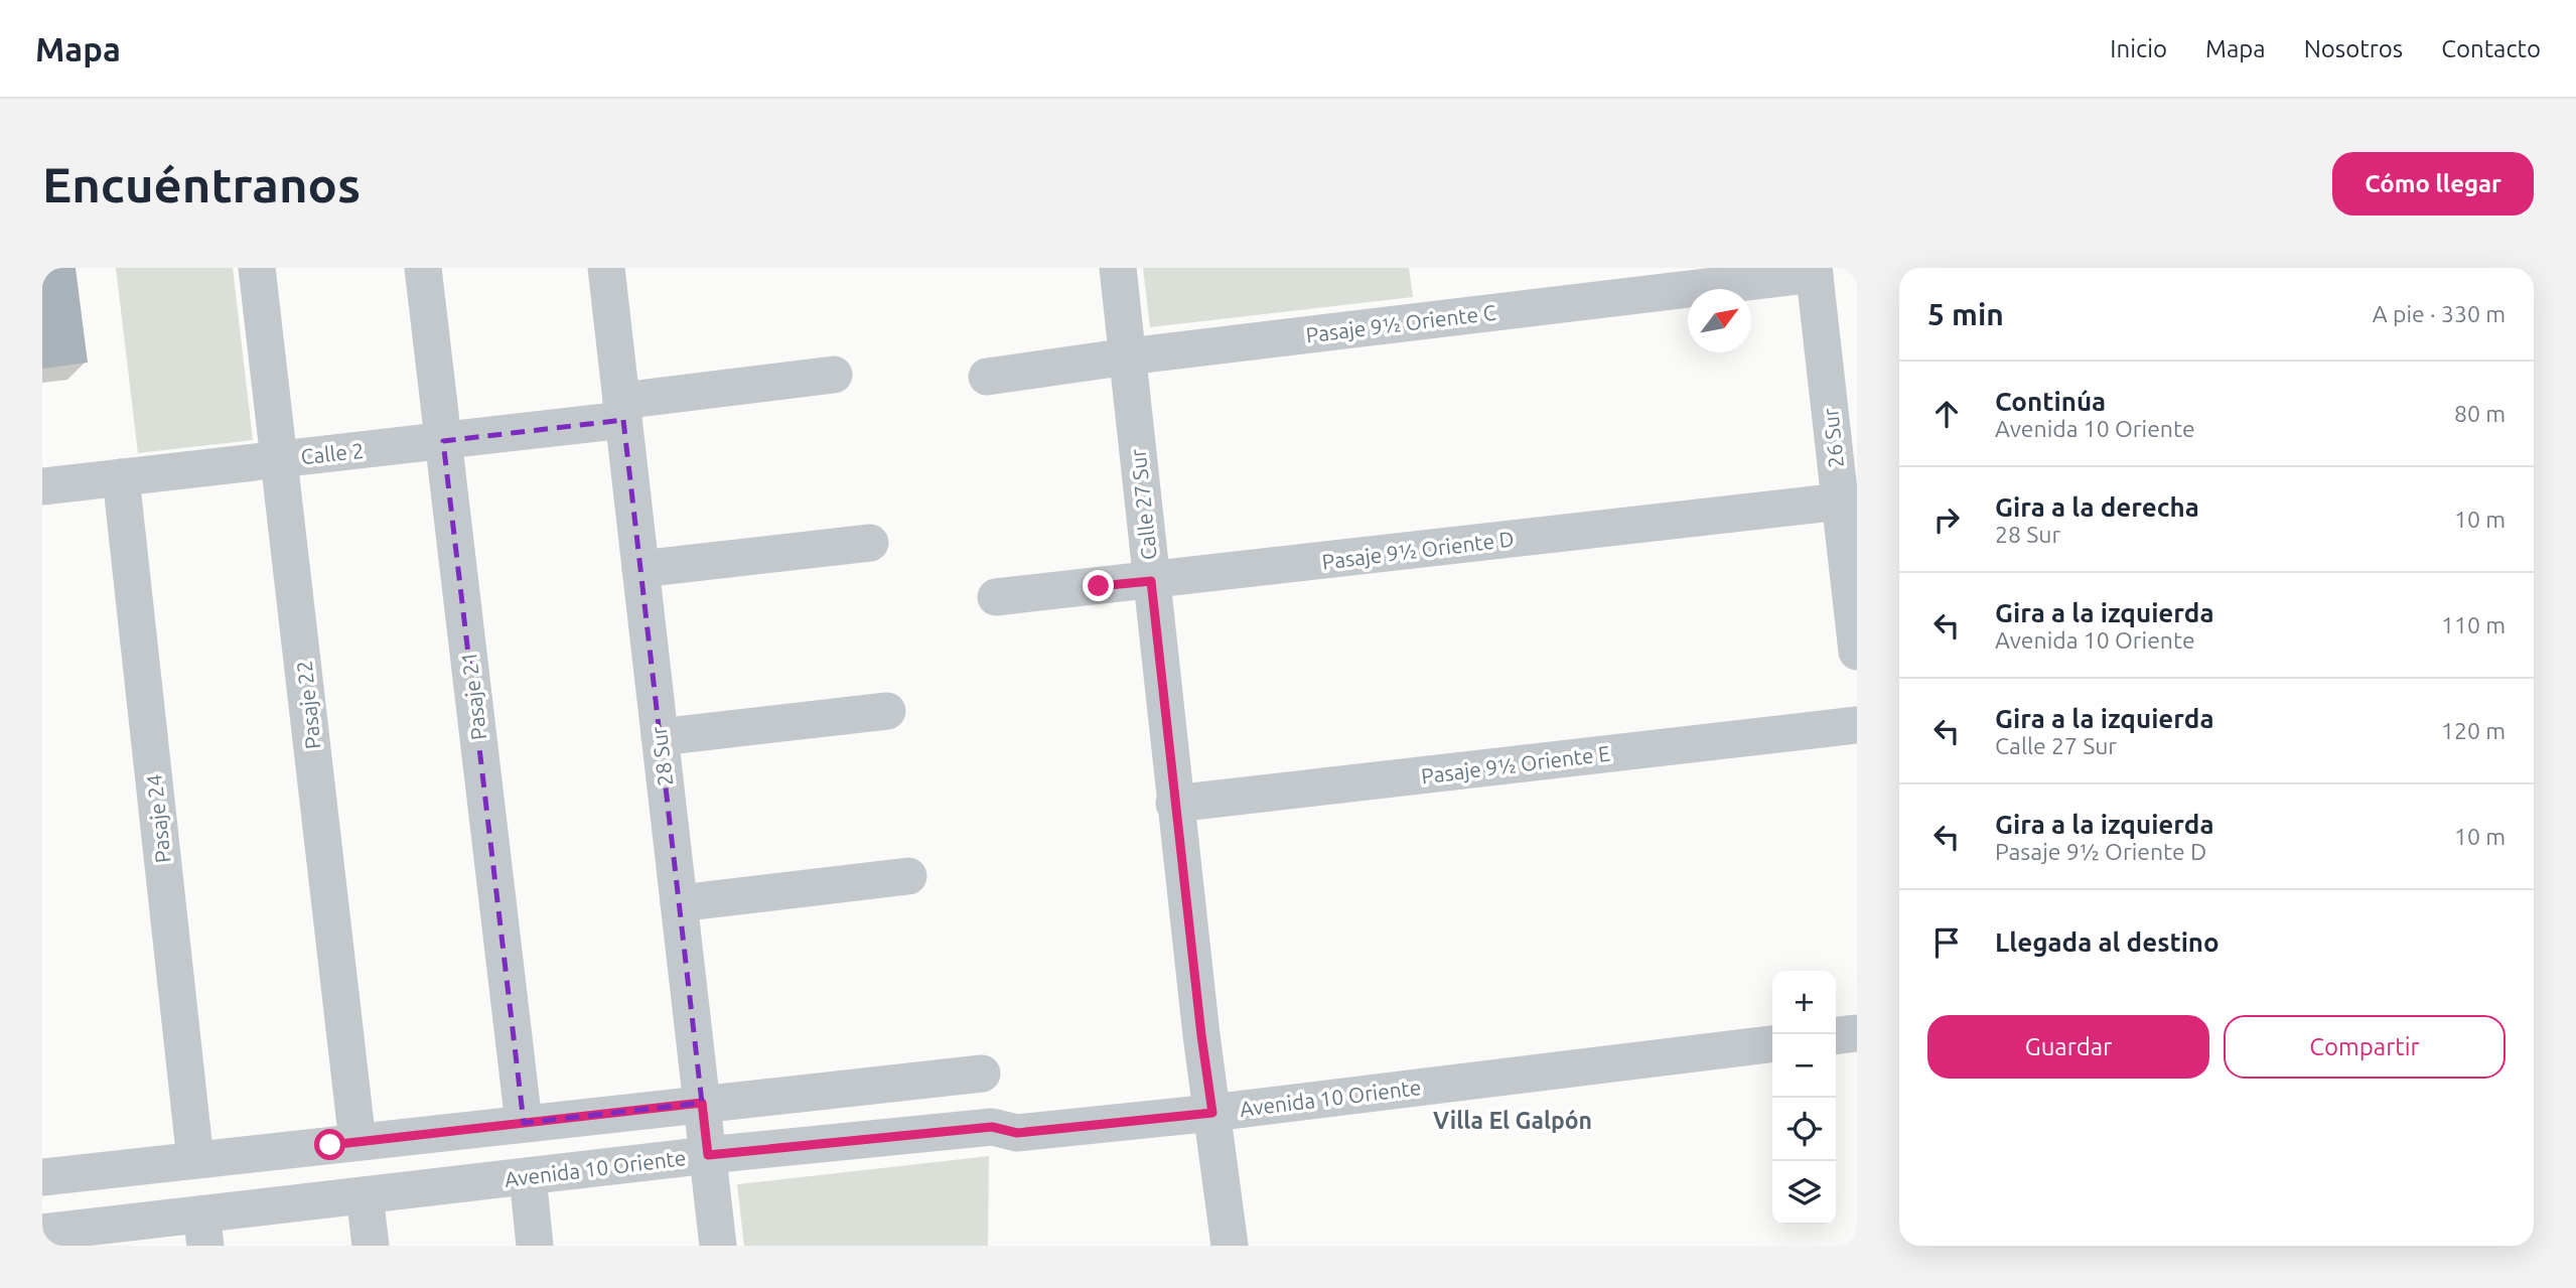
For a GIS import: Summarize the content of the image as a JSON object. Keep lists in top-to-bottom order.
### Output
{
  "streets": {
    "street": [
      "Pasaje 9½ Oriente C",
      "26 Sur",
      "Calle 2",
      "Calle 27 Sur",
      "Pasaje 9½ Oriente D",
      "Pasaje 21",
      "Pasaje 22",
      "28 Sur",
      "Pasaje 9½ Oriente E",
      "Pasaje 24",
      "Avenida 10 Oriente"
    ]
  },
  "crossings": [
    ["Pasaje 9½ Oriente C", "26 Sur"],
    ["Pasaje 9½ Oriente C", "Calle 27 Sur"],
    ["26 Sur", "Pasaje 9½ Oriente D"],
    ["Calle 2", "Pasaje 21"],
    ["Calle 2", "Pasaje 22"],
    ["Calle 2", "28 Sur"],
    ["Calle 2", "Pasaje 24"],
    ["Calle 27 Sur", "Pasaje 9½ Oriente D"],
    ["Calle 27 Sur", "Pasaje 9½ Oriente E"],
    ["Calle 27 Sur", "Avenida 10 Oriente"],
    ["28 Sur", "Avenida 10 Oriente"]
  ],
  "districts": ["Villa El Galpón"],
  "north": "top right",
  "page": {
    "header": "Mapa",
    "nav": [
      "Inicio",
      "Mapa",
      "Nosotros",
      "Contacto"
    ],
    "buttons": [
      "Cómo llegar",
      ["Guardar", "Compartir"]
    ],
    "title": "Encuéntranos",
    "heading": ["5 min", "A pie · 330 m"],
    "list": [
      ["Continúa", "Avenida 10 Oriente", "80 m"],
      ["Gira a la derecha", "28 Sur", "10 m"],
      ["Gira a la izquierda", "Avenida 10 Oriente", "110 m"],
      ["Gira a la izquierda", "Calle 27 Sur", "120 m"],
      ["Gira a la izquierda", "Pasaje 9½ Oriente D", "10 m"],
      "Llegada al destino"
    ],
    "map_buttons": ["+", "−"]
  }
}
